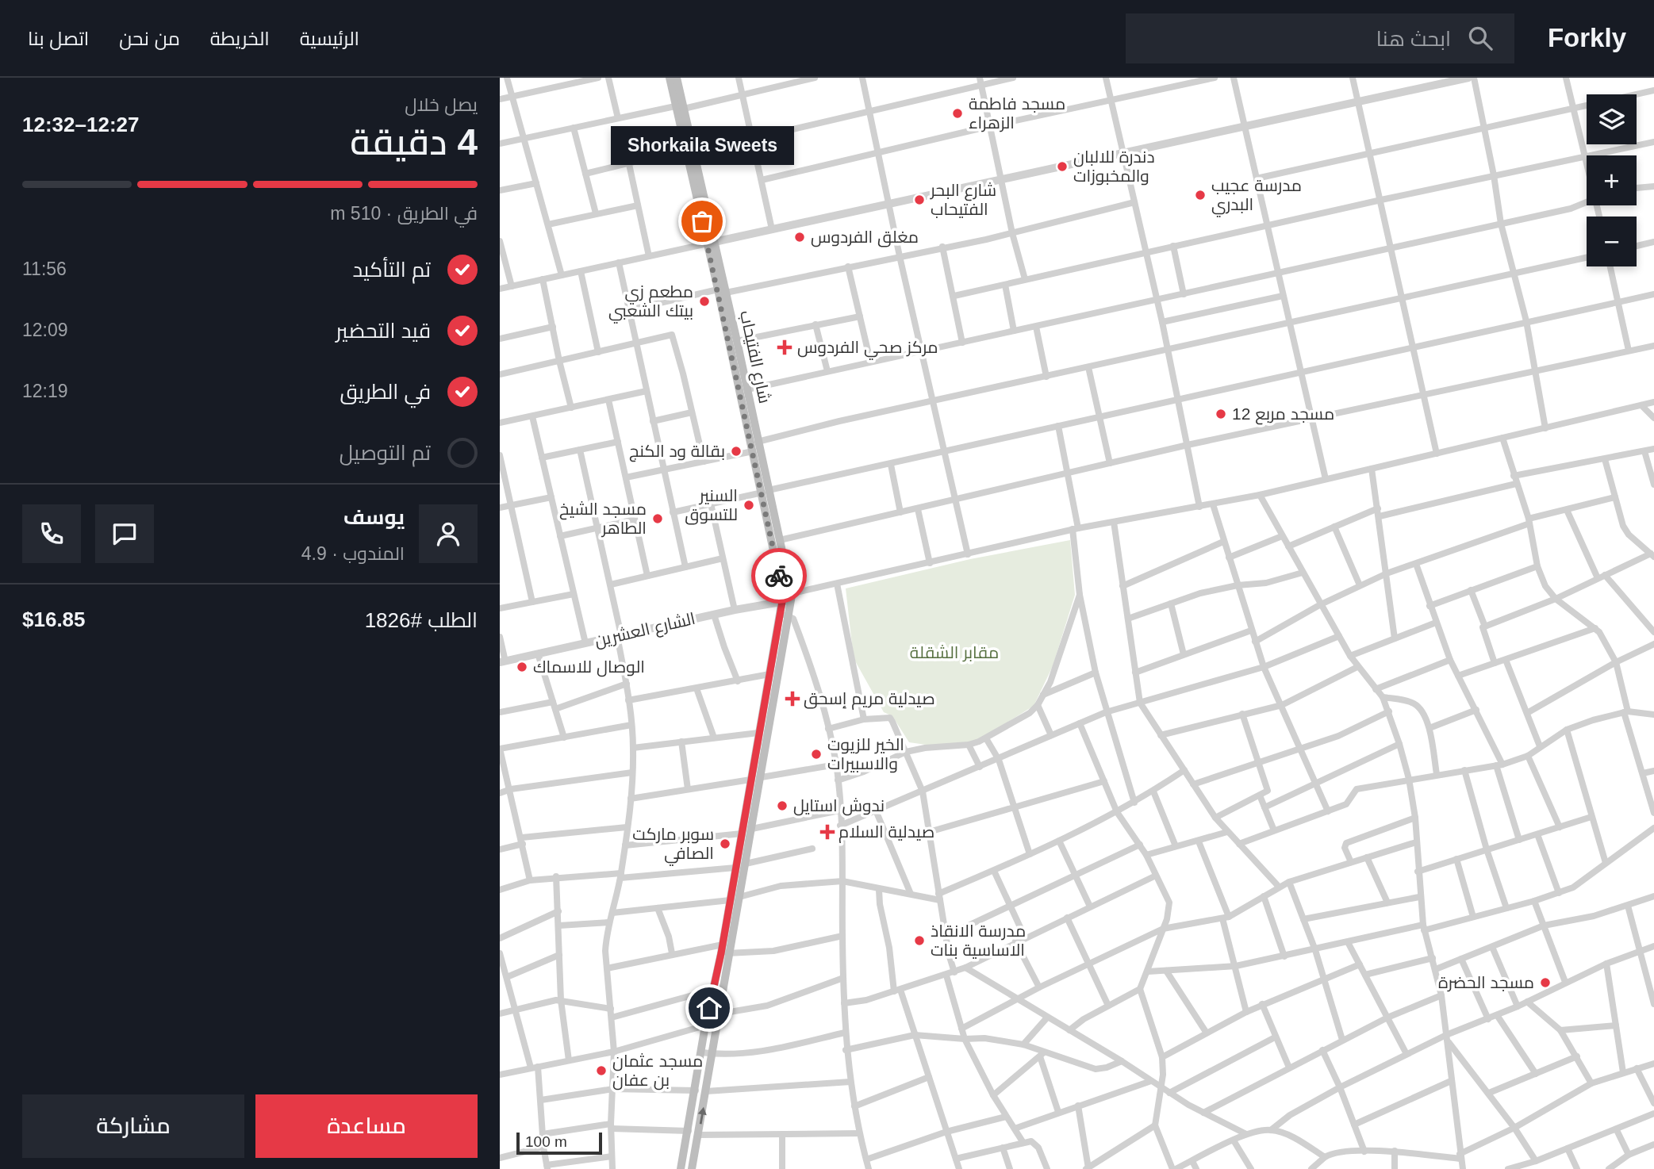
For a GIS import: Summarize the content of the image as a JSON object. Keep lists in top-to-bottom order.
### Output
{
  "streets": {
    "main road": ["شارع الفتيحاب"],
    "street": ["الشارع العشرين"]
  },
  "crossings": [
    ["شارع الفتيحاب", "الشارع العشرين"]
  ],
  "parks": ["مقابر الشقلة"],
  "places": {
    "other": [
      "مسجد فاطمة الزهراء",
      "دندرة للالبان والمخبوزات",
      "مدرسة عجيب البدري",
      "شارع البحر الفتيحاب",
      "Shorkaila Sweets",
      "مغلق الفردوس",
      "مطعم زي بيتك الشعبي",
      "مسجد مربع 12",
      "بقالة ود الكنج",
      "السنير للتسوق",
      "مسجد الشيخ الطاهر",
      "الوصال للاسماك",
      "الخير للزيوت والاسبيرات",
      "ندوش استايل",
      "سوبر ماركت الصافي",
      "مدرسة الانقاذ الاساسية بنات",
      "مسجد الحضرة",
      "مسجد عثمان بن عفان"
    ],
    "health": ["مركز صحي الفردوس", "صيدلية مريم إسحق", "صيدلية السلام"]
  },
  "scale_bar": "100 m",
  "page": {
    "header": "Forkly",
    "search": "ابحث هنا",
    "nav": [
      "الرئيسية",
      "الخريطة",
      "من نحن",
      "اتصل بنا"
    ],
    "heading": ["4 دقيقة", "يصل خلال", "12:27–12:32"],
    "panel": [
      "يوسف",
      "المندوب · 4.9",
      "الطلب #1826",
      "$16.85"
    ],
    "map_buttons": ["+", "−"],
    "bubble": "Shorkaila Sweets",
    "bar": "في الطريق · 510 m",
    "list": [
      ["تم التأكيد", "11:56"],
      ["قيد التحضير", "12:09"],
      ["في الطريق", "12:19"],
      "تم التوصيل"
    ],
    "buttons": ["مساعدة", "مشاركة"],
    "scale": "100 m"
  }
}
